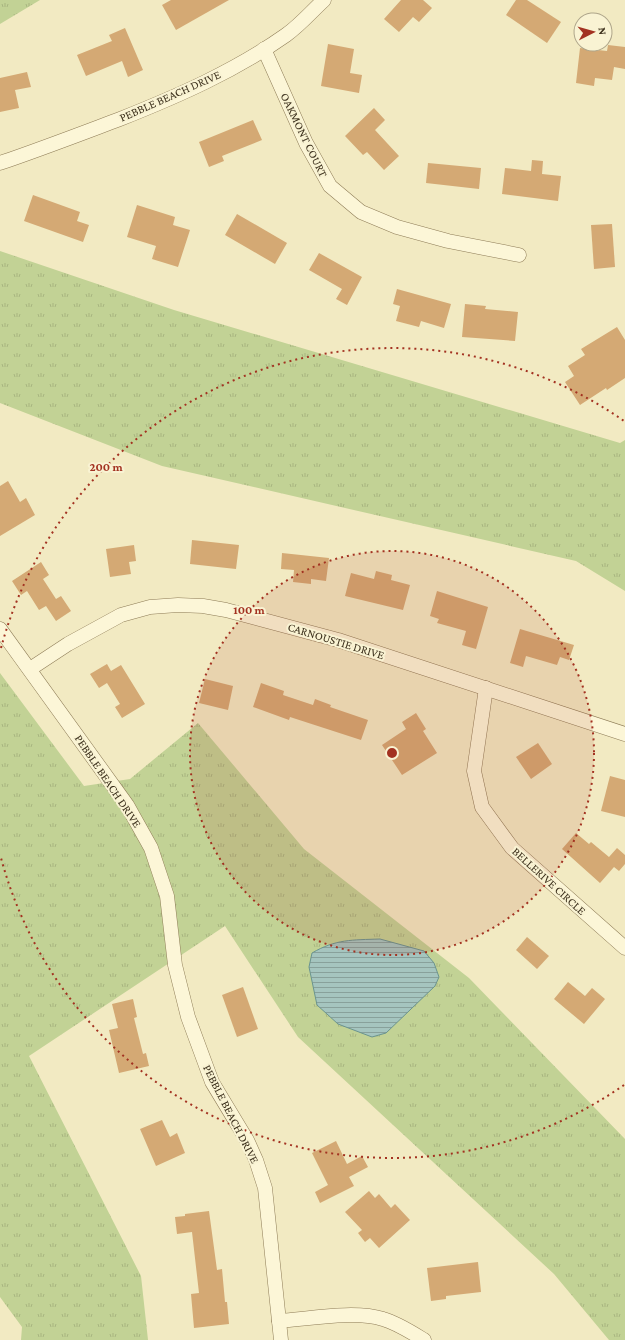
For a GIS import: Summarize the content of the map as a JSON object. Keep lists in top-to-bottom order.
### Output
{
  "streets": {
    "street": [
      "PEBBLE BEACH DRIVE",
      "OAKMONT COURT",
      "CARNOUSTIE DRIVE",
      "BELLERIVE CIRCLE"
    ]
  },
  "crossings": [
    ["PEBBLE BEACH DRIVE", "OAKMONT COURT"],
    ["PEBBLE BEACH DRIVE", "CARNOUSTIE DRIVE"],
    ["CARNOUSTIE DRIVE", "BELLERIVE CIRCLE"]
  ],
  "north": "right",
  "rings": ["200 m", "100 m"]
}
